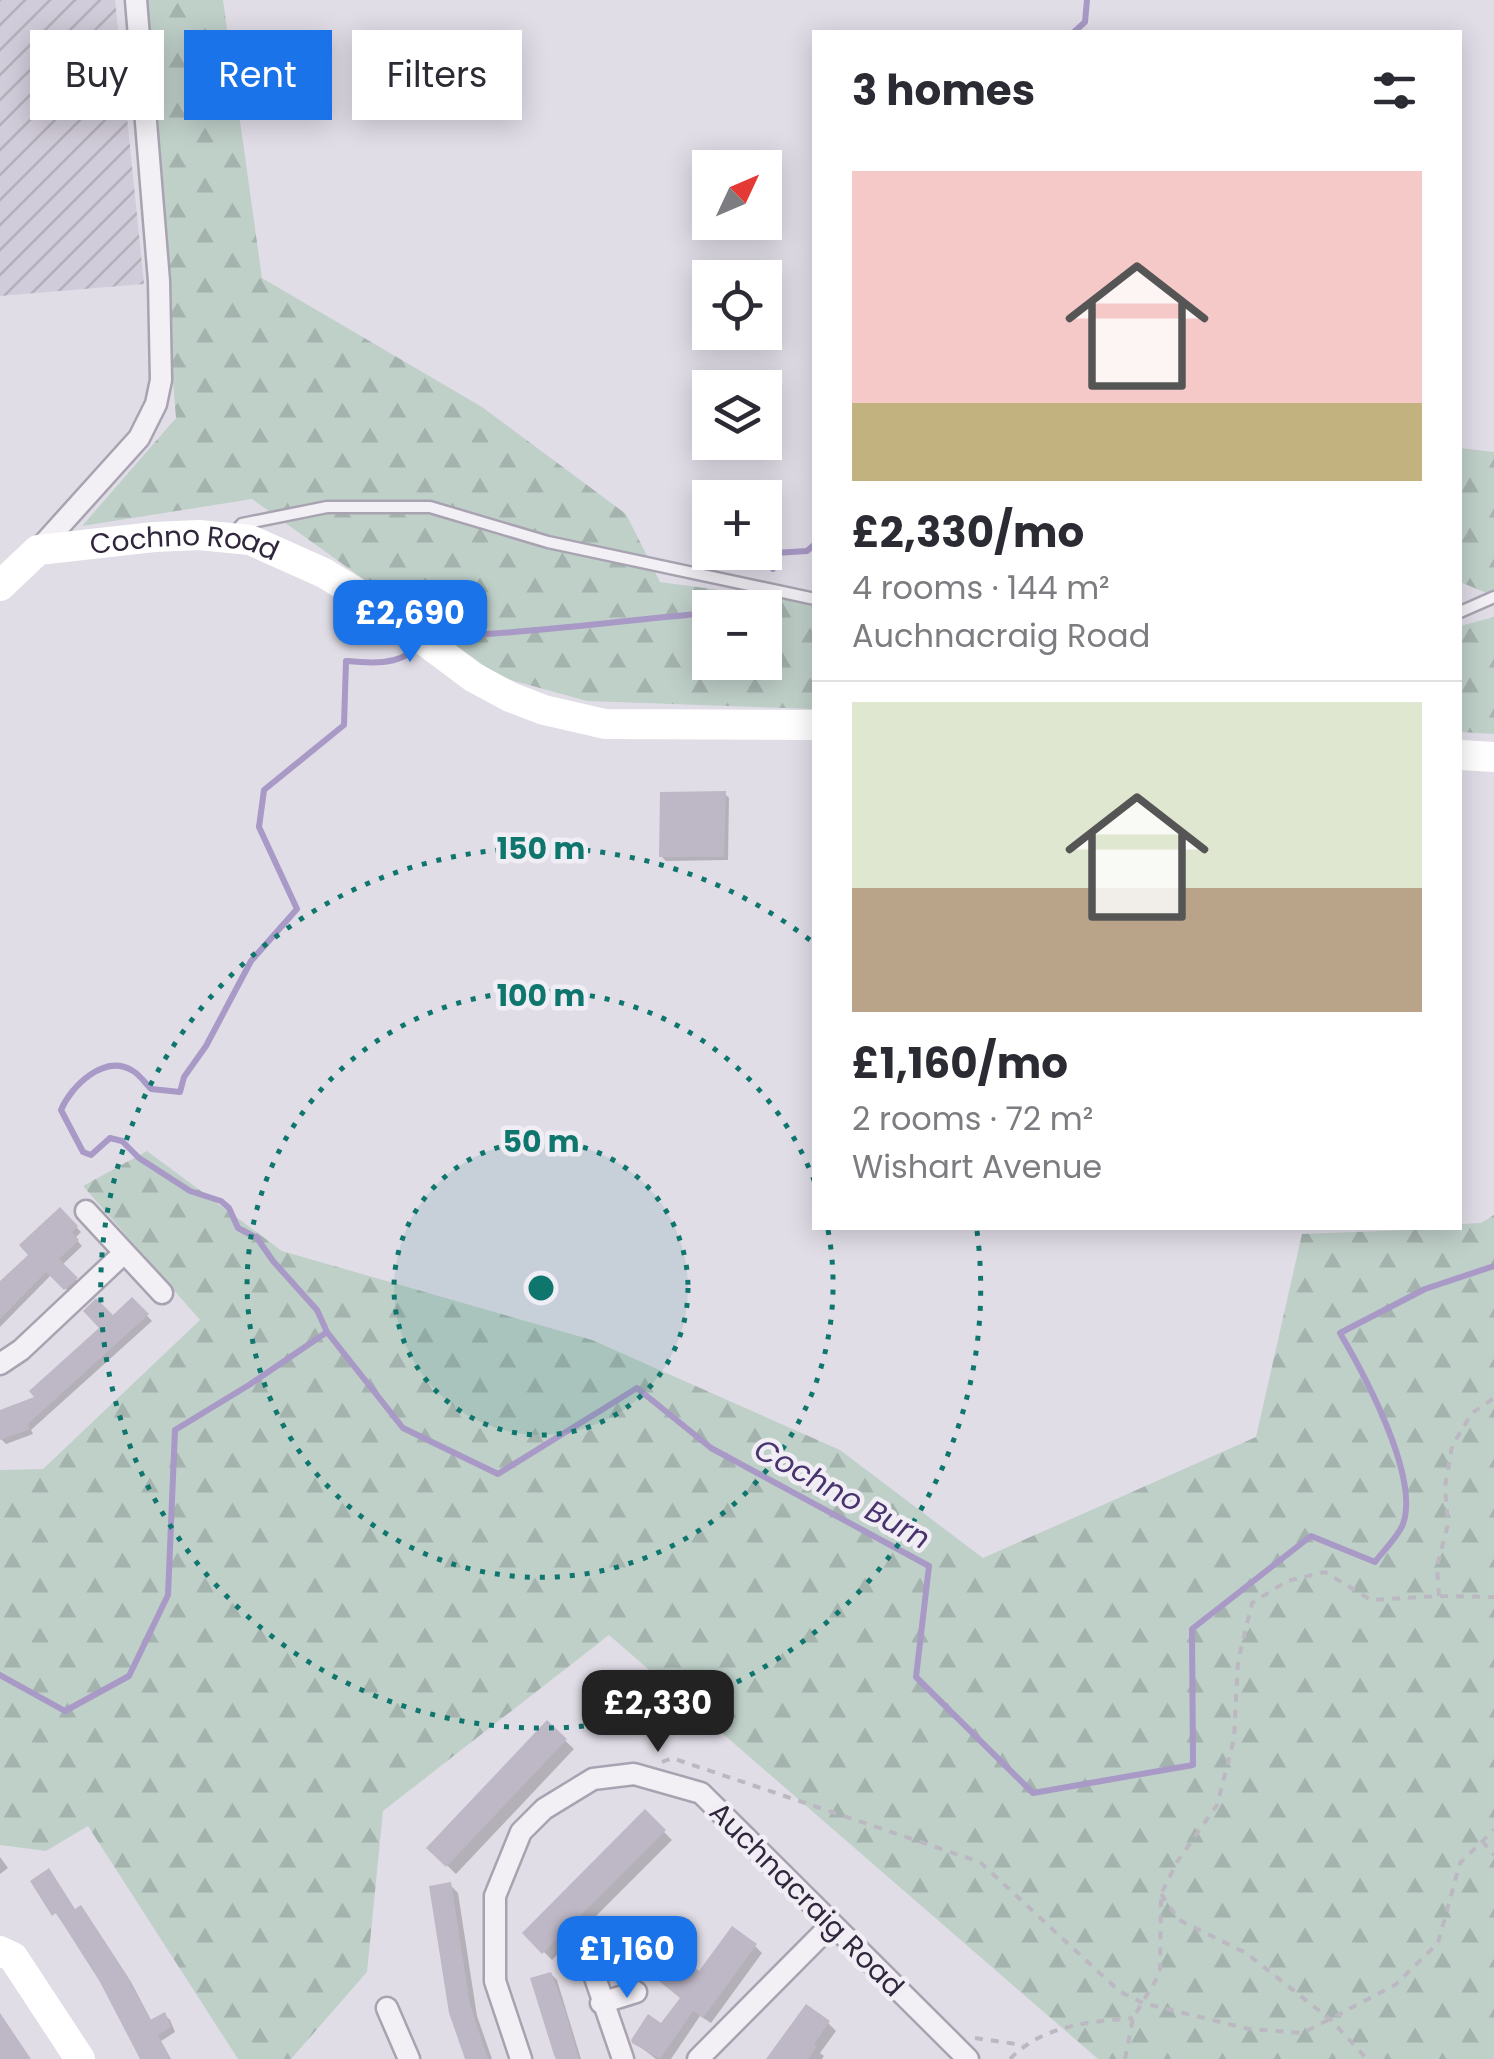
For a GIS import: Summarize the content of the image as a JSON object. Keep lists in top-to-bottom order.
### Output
{
  "streets": {
    "street": ["Cochno Road", "Auchnacraig Road"]
  },
  "water": ["Cochno Burn"],
  "north": "top right",
  "page": {
    "chip": ["Buy", "Rent", "Filters"],
    "heading": "3 homes",
    "map_buttons": ["+", "−"],
    "list": [
      {
        "name": "£2,330/mo",
        "note": "4 rooms · 144 m² · Auchnacraig Road"
      },
      {
        "name": "£1,160/mo",
        "note": "2 rooms · 72 m² · Wishart Avenue"
      }
    ],
    "price": ["£2,690", "£2,330", "£1,160"]
  },
  "rings": ["150 m", "100 m", "50 m"]
}
